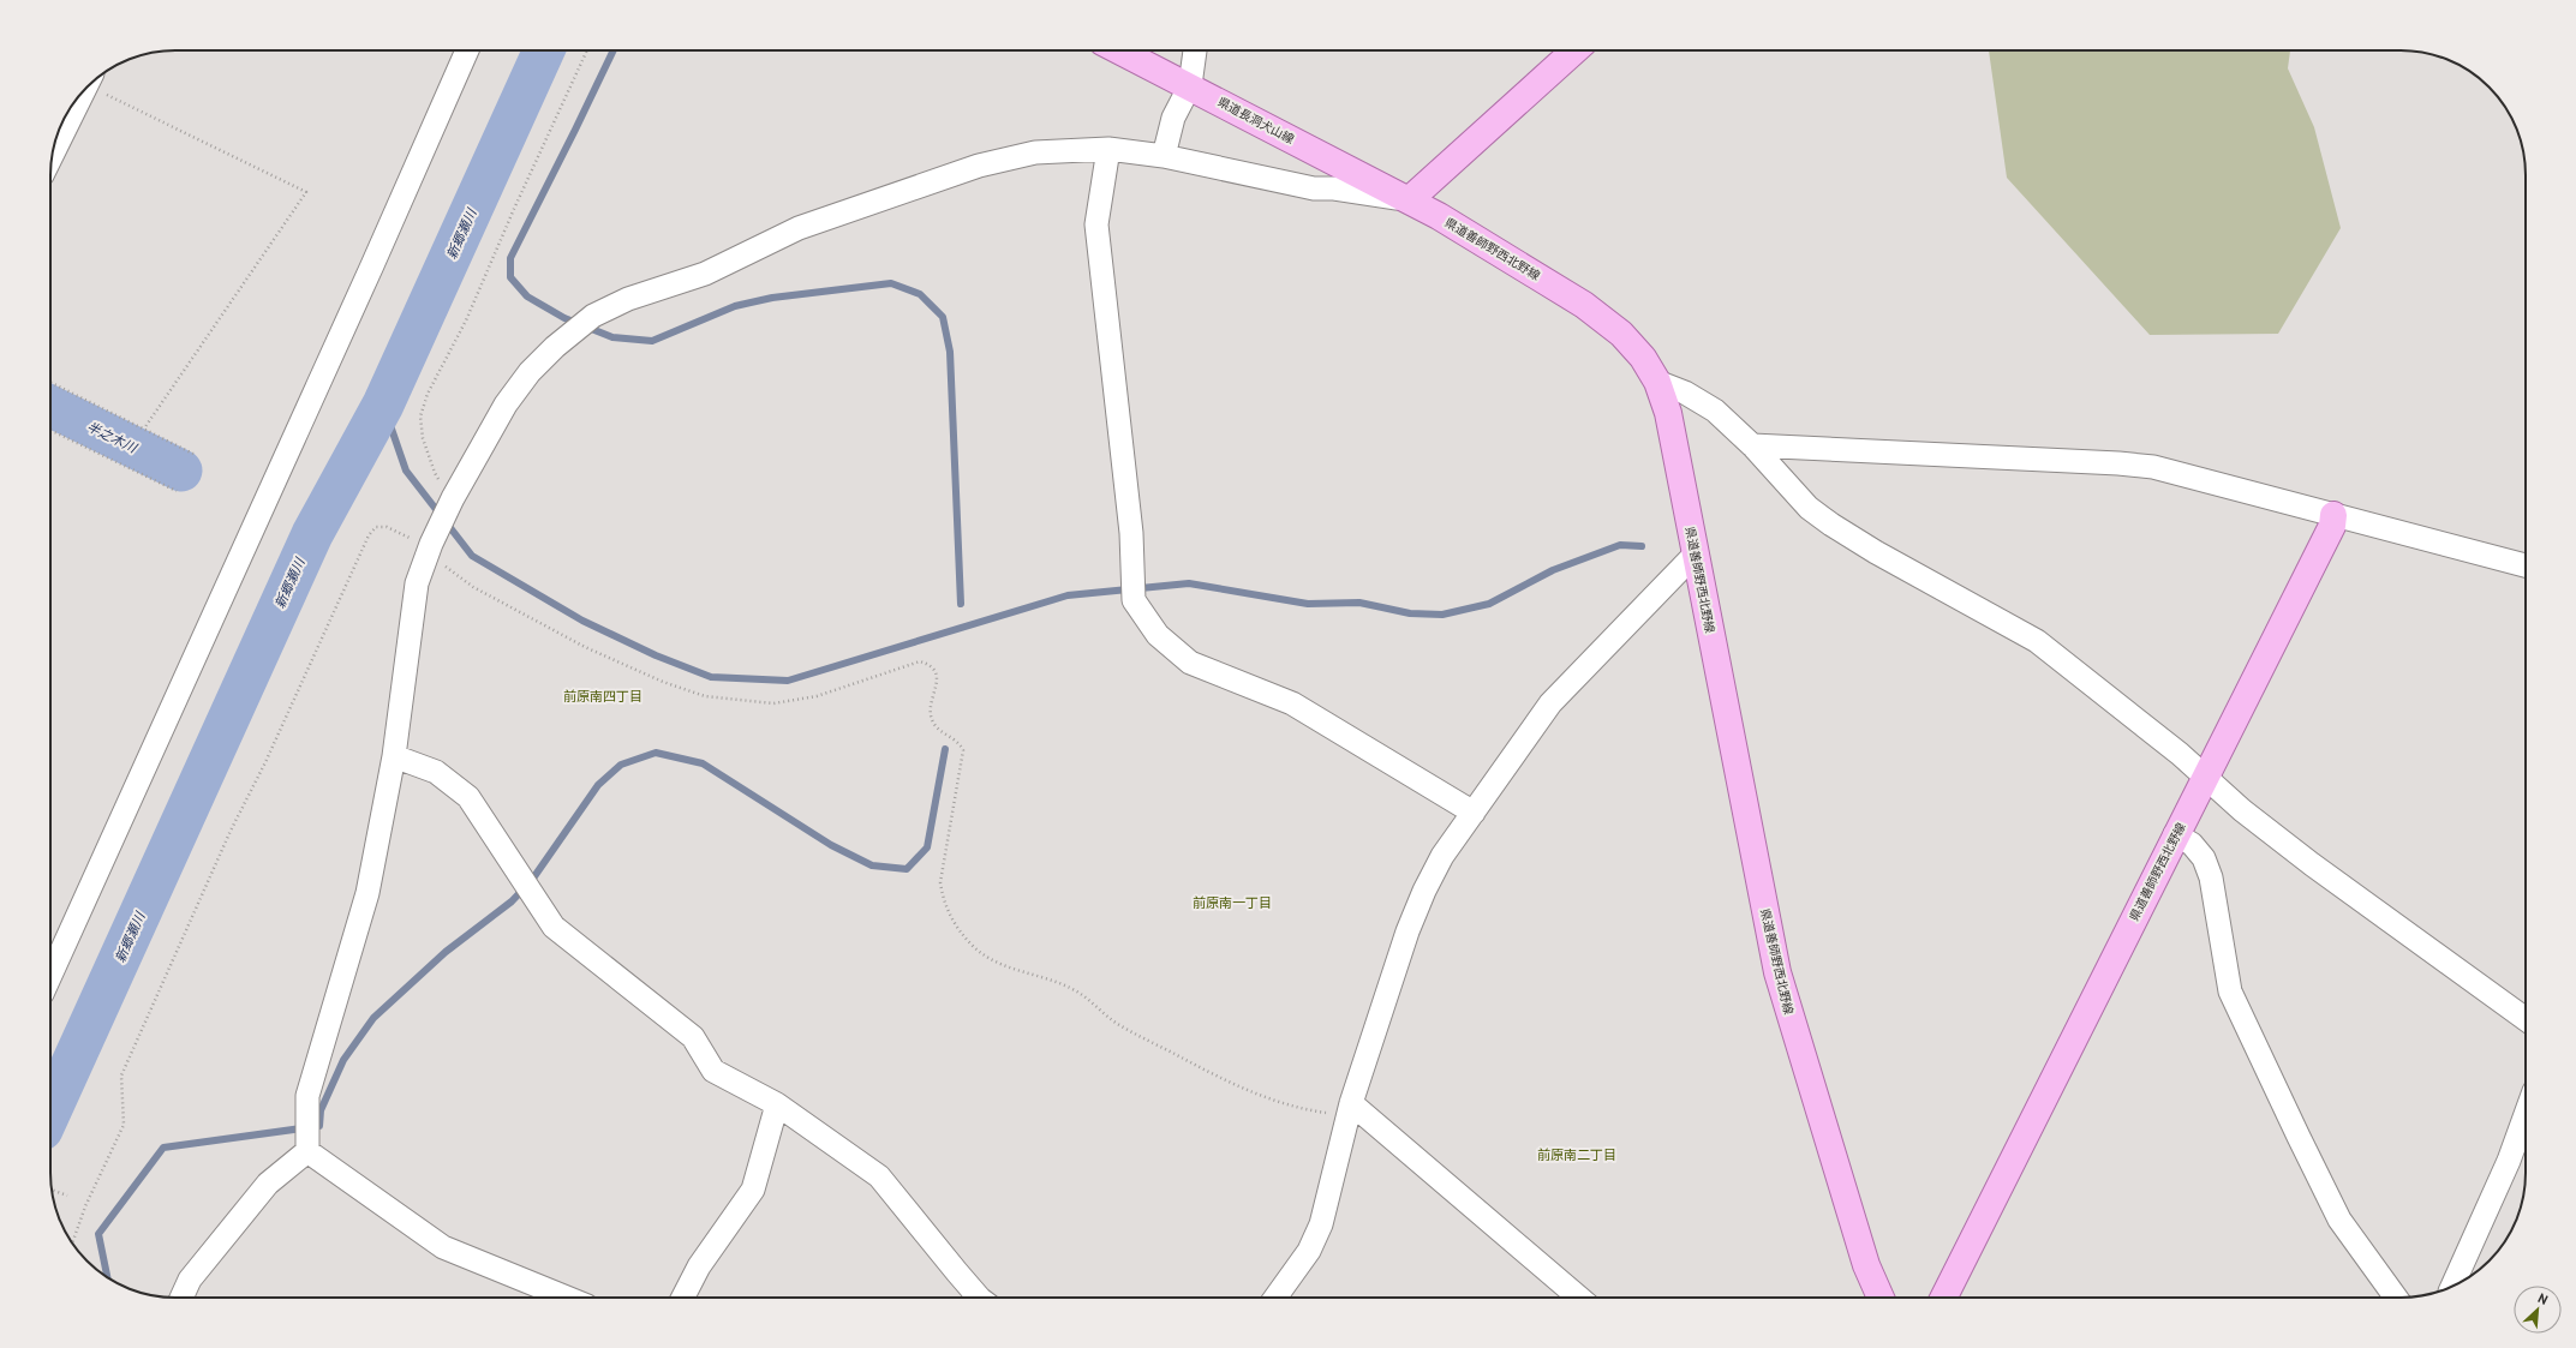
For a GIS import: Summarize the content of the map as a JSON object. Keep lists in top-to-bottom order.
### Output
{
  "streets": {
    "main road": ["県道長洞犬山線", "県道善師野西北野線"]
  },
  "crossings": [
    ["県道長洞犬山線", "県道善師野西北野線"]
  ],
  "districts": ["前原南四丁目", "前原南一丁目", "前原南二丁目"],
  "water": ["新郷瀬川", "半之木川"],
  "north": "top right"
}
